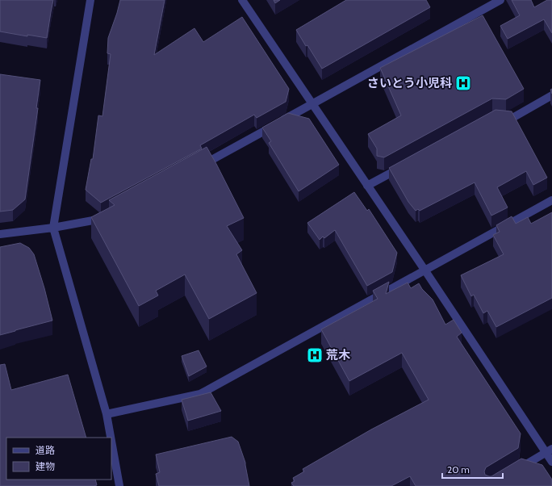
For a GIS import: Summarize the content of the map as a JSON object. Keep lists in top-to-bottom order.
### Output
{
  "places": {
    "hospital": ["さいとう小児科", "荒木"]
  },
  "legend": ["道路", "建物"],
  "scale_bar": "20 m"
}
